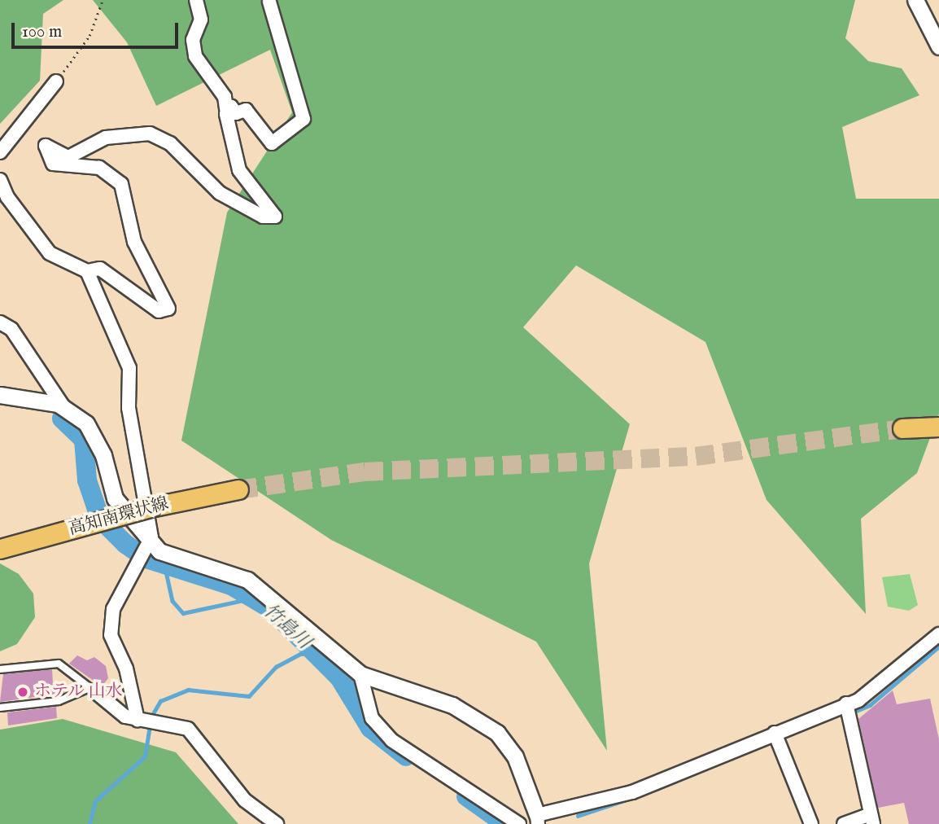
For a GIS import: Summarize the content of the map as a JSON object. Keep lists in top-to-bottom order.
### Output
{
  "streets": {
    "main road": ["高知南環状線"]
  },
  "water": ["竹島川"],
  "places": ["ホテル 山水"],
  "scale_bar": "100 m"
}
